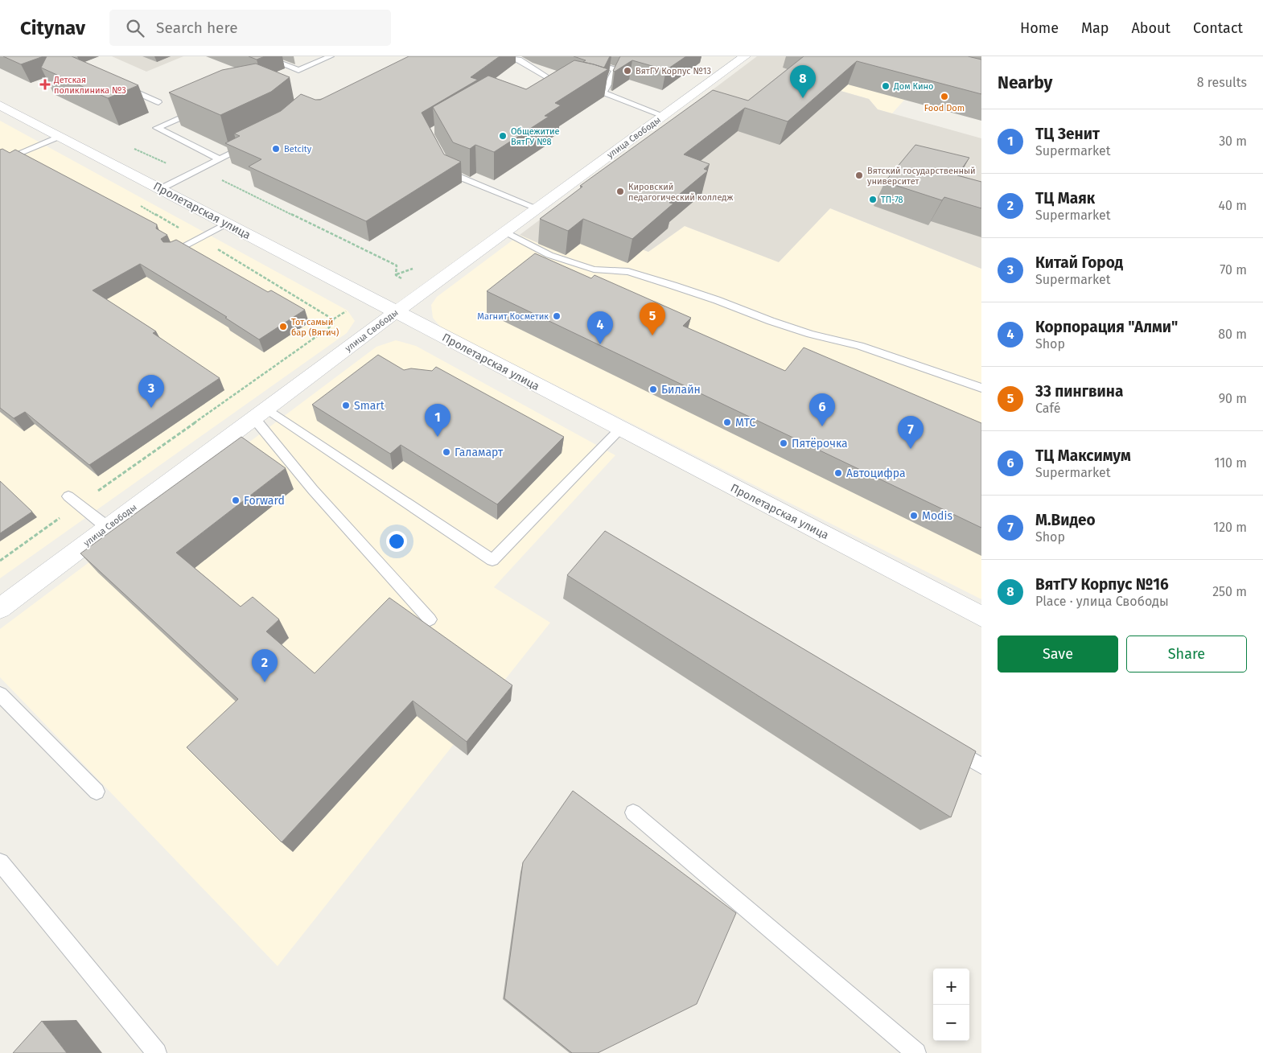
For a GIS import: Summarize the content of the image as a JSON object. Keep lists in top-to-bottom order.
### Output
{
  "streets": {
    "street": ["улица Свободы", "Пролетарская улица"]
  },
  "crossings": [
    ["улица Свободы", "Пролетарская улица"]
  ],
  "places": {
    "other": [
      "ВятГУ Корпус №13",
      "Дом Кино",
      "Food Dom",
      "Общежитие ВятГУ №8",
      "Betcity",
      "Вятский государственный университет",
      "Кировский педагогический колледж",
      "ТП-78",
      "Магнит Косметик",
      "Тот самый бар (Вятич)",
      "Билайн",
      "Smart",
      "МТС",
      "Пятёрочка",
      "Галамарт",
      "Автоцифра",
      "Forward",
      "Modis"
    ],
    "health": ["Детская поликлиника №3"]
  },
  "page": {
    "header": "Citynav",
    "search": "Search here",
    "nav": [
      "Home",
      "Map",
      "About",
      "Contact"
    ],
    "heading": ["Nearby", "8 results"],
    "pins": [
      "8",
      "5",
      "4",
      "3",
      "6",
      "1",
      "7",
      "2"
    ],
    "list": [
      {
        "mark": "1",
        "name": "ТЦ Зенит",
        "note": "Supermarket",
        "value": "30 m"
      },
      {
        "mark": "2",
        "name": "ТЦ Маяк",
        "note": "Supermarket",
        "value": "40 m"
      },
      {
        "mark": "3",
        "name": "Китай Город",
        "note": "Supermarket",
        "value": "70 m"
      },
      {
        "mark": "4",
        "name": "Корпорация \"Алми\"",
        "note": "Shop",
        "value": "80 m"
      },
      {
        "mark": "5",
        "name": "33 пингвина",
        "note": "Café",
        "value": "90 m"
      },
      {
        "mark": "6",
        "name": "ТЦ Максимум",
        "note": "Supermarket",
        "value": "110 m"
      },
      {
        "mark": "7",
        "name": "М.Видео",
        "note": "Shop",
        "value": "120 m"
      },
      {
        "mark": "8",
        "name": "ВятГУ Корпус №16",
        "note": "Place · улица Свободы",
        "value": "250 m"
      }
    ],
    "buttons": ["Save", "Share"],
    "map_buttons": ["+", "−"]
  }
}
